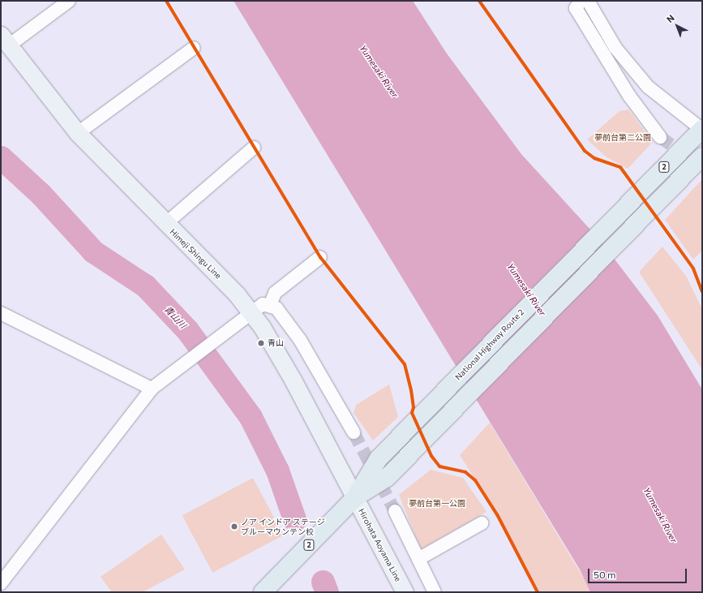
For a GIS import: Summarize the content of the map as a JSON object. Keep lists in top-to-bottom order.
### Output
{
  "streets": {
    "highway": ["2", "National Highway Route 2"],
    "main road": ["Himeji Shingu Line", "Hirohata Aoyama Line"]
  },
  "crossings": [
    ["Himeji Shingu Line", "National Highway Route 2"],
    ["Himeji Shingu Line", "Hirohata Aoyama Line"],
    ["National Highway Route 2", "Hirohata Aoyama Line"]
  ],
  "water": ["Yumesaki River", "青山川"],
  "parks": ["夢前台第二公園", "夢前台第一公園"],
  "places": ["青山", "ノア インドア ステージ ブルーマウンテン校"],
  "scale_bar": "50 m",
  "north": "top left"
}
